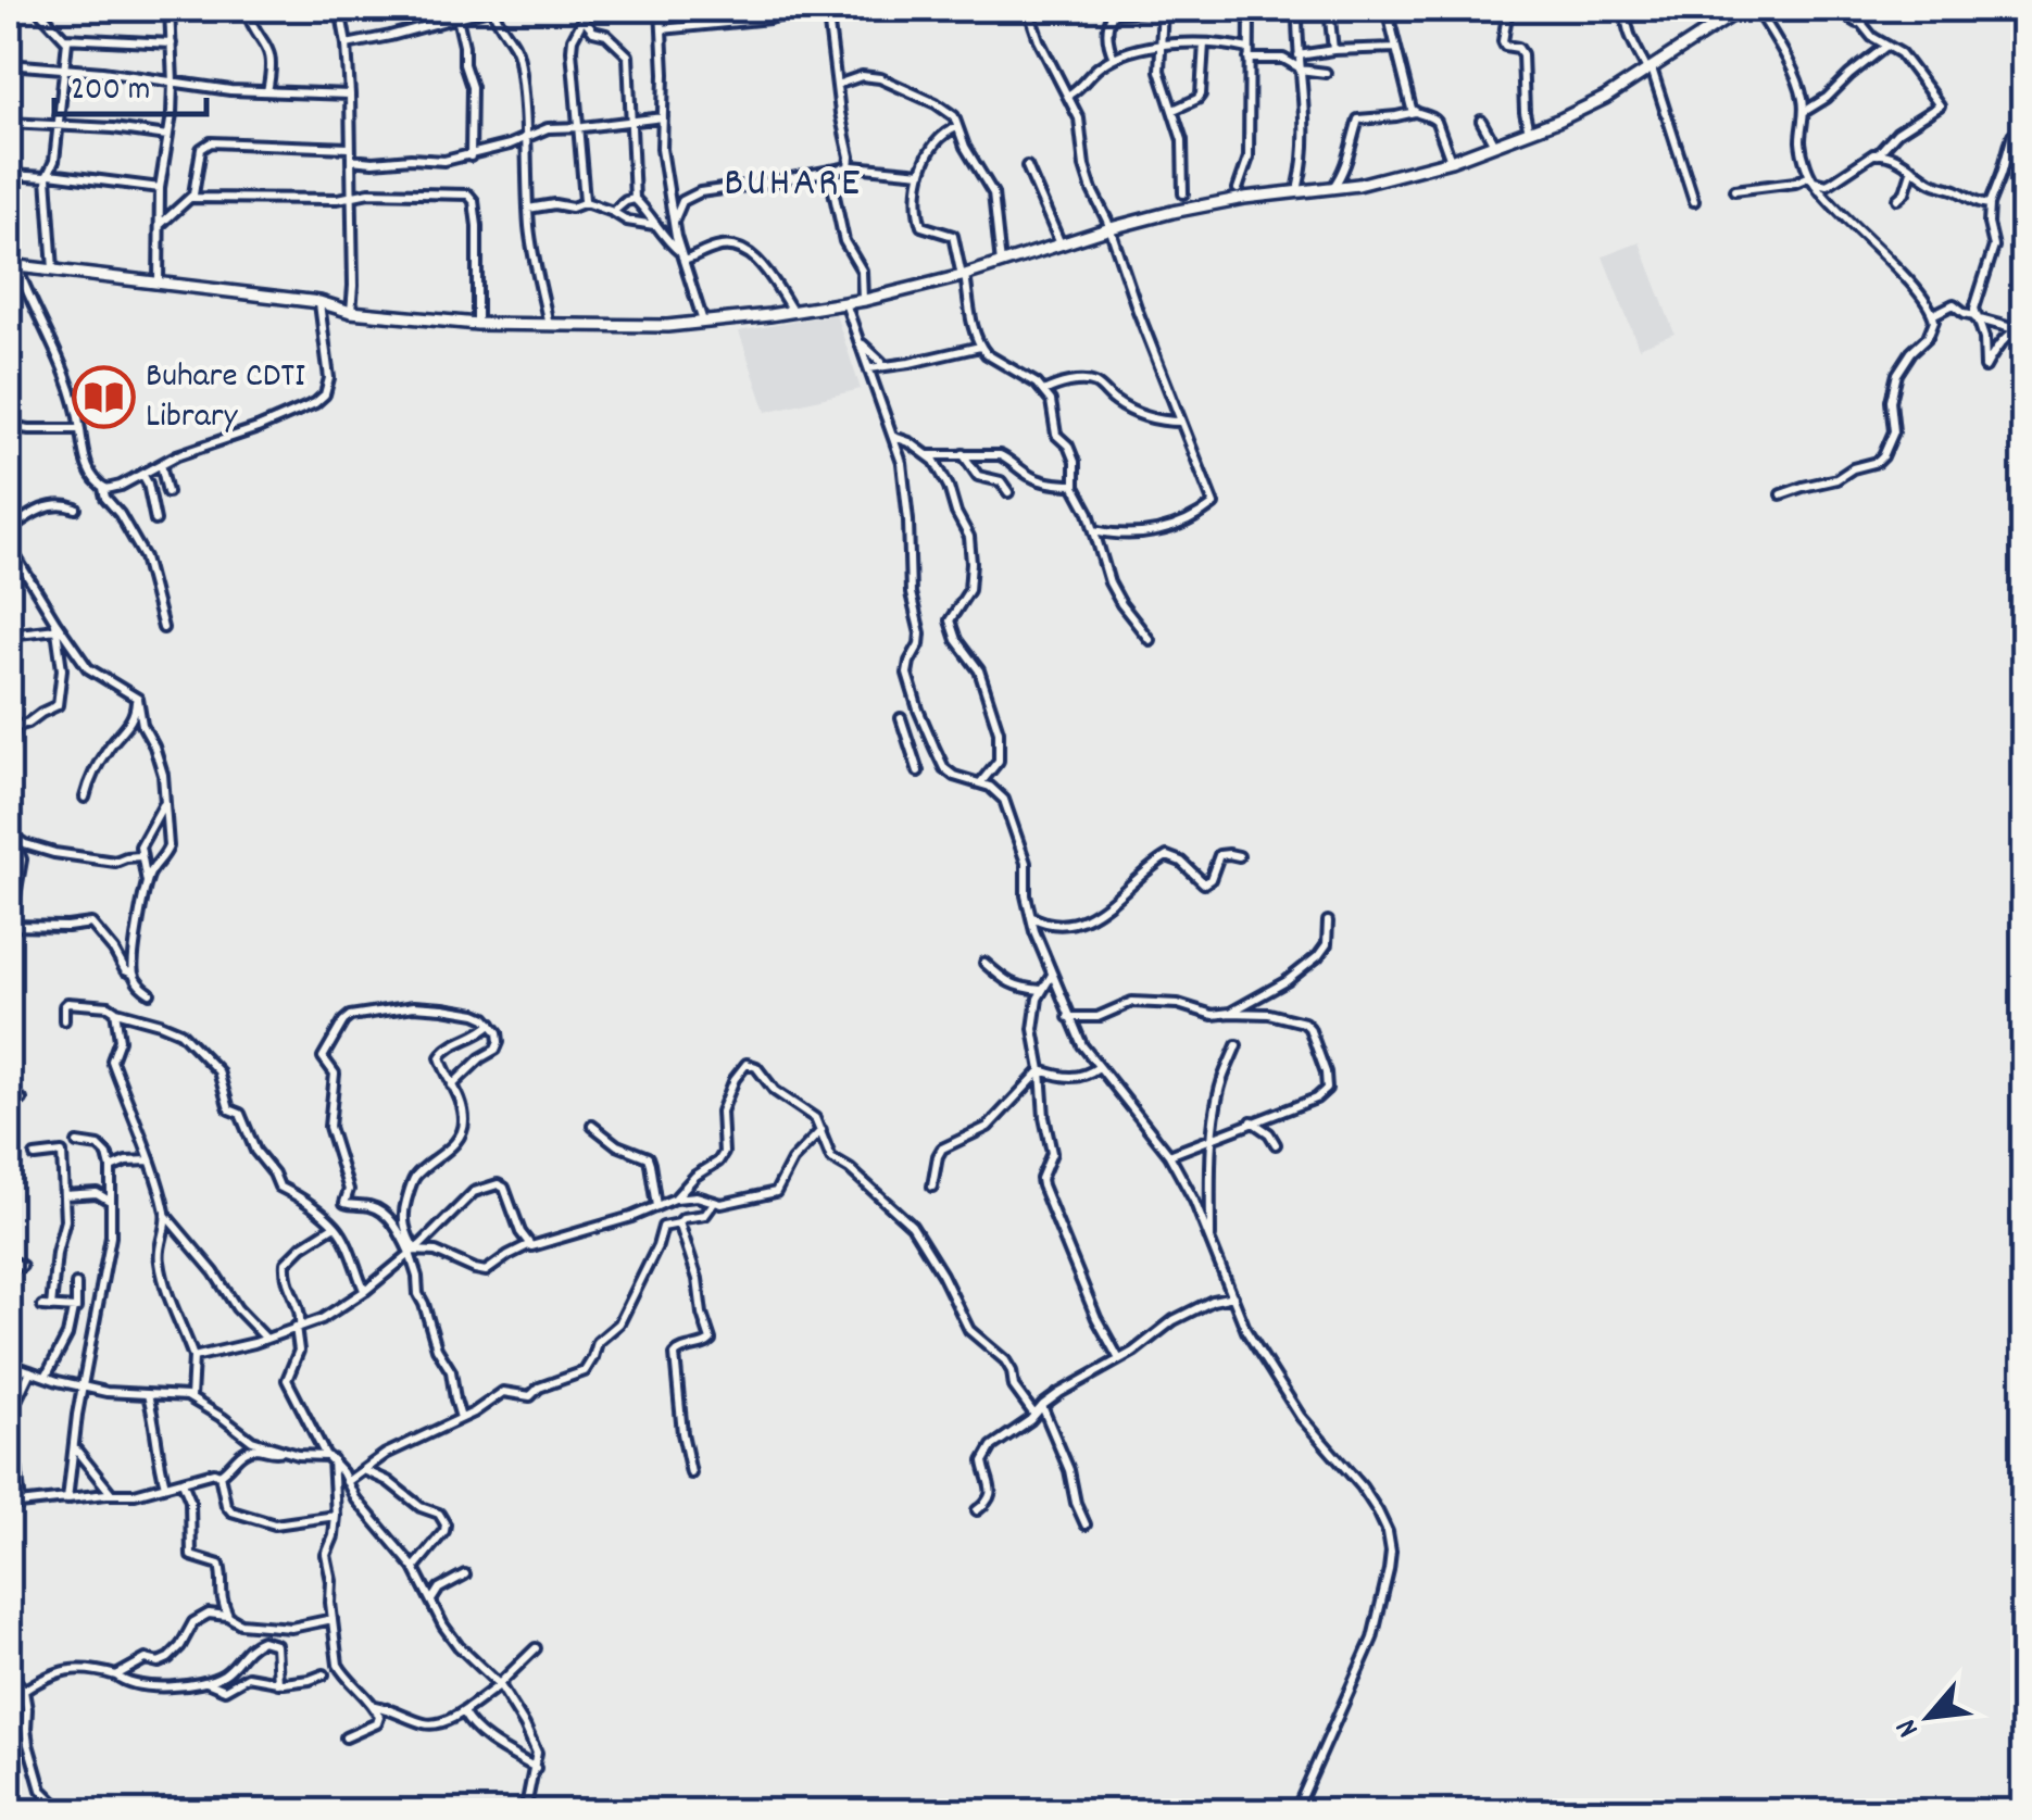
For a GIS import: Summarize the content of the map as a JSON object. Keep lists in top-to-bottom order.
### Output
{
  "districts": ["BUHARE"],
  "places": {
    "library": ["Buhare CDTI Library"]
  },
  "scale_bar": "200 m",
  "north": "bottom left"
}
